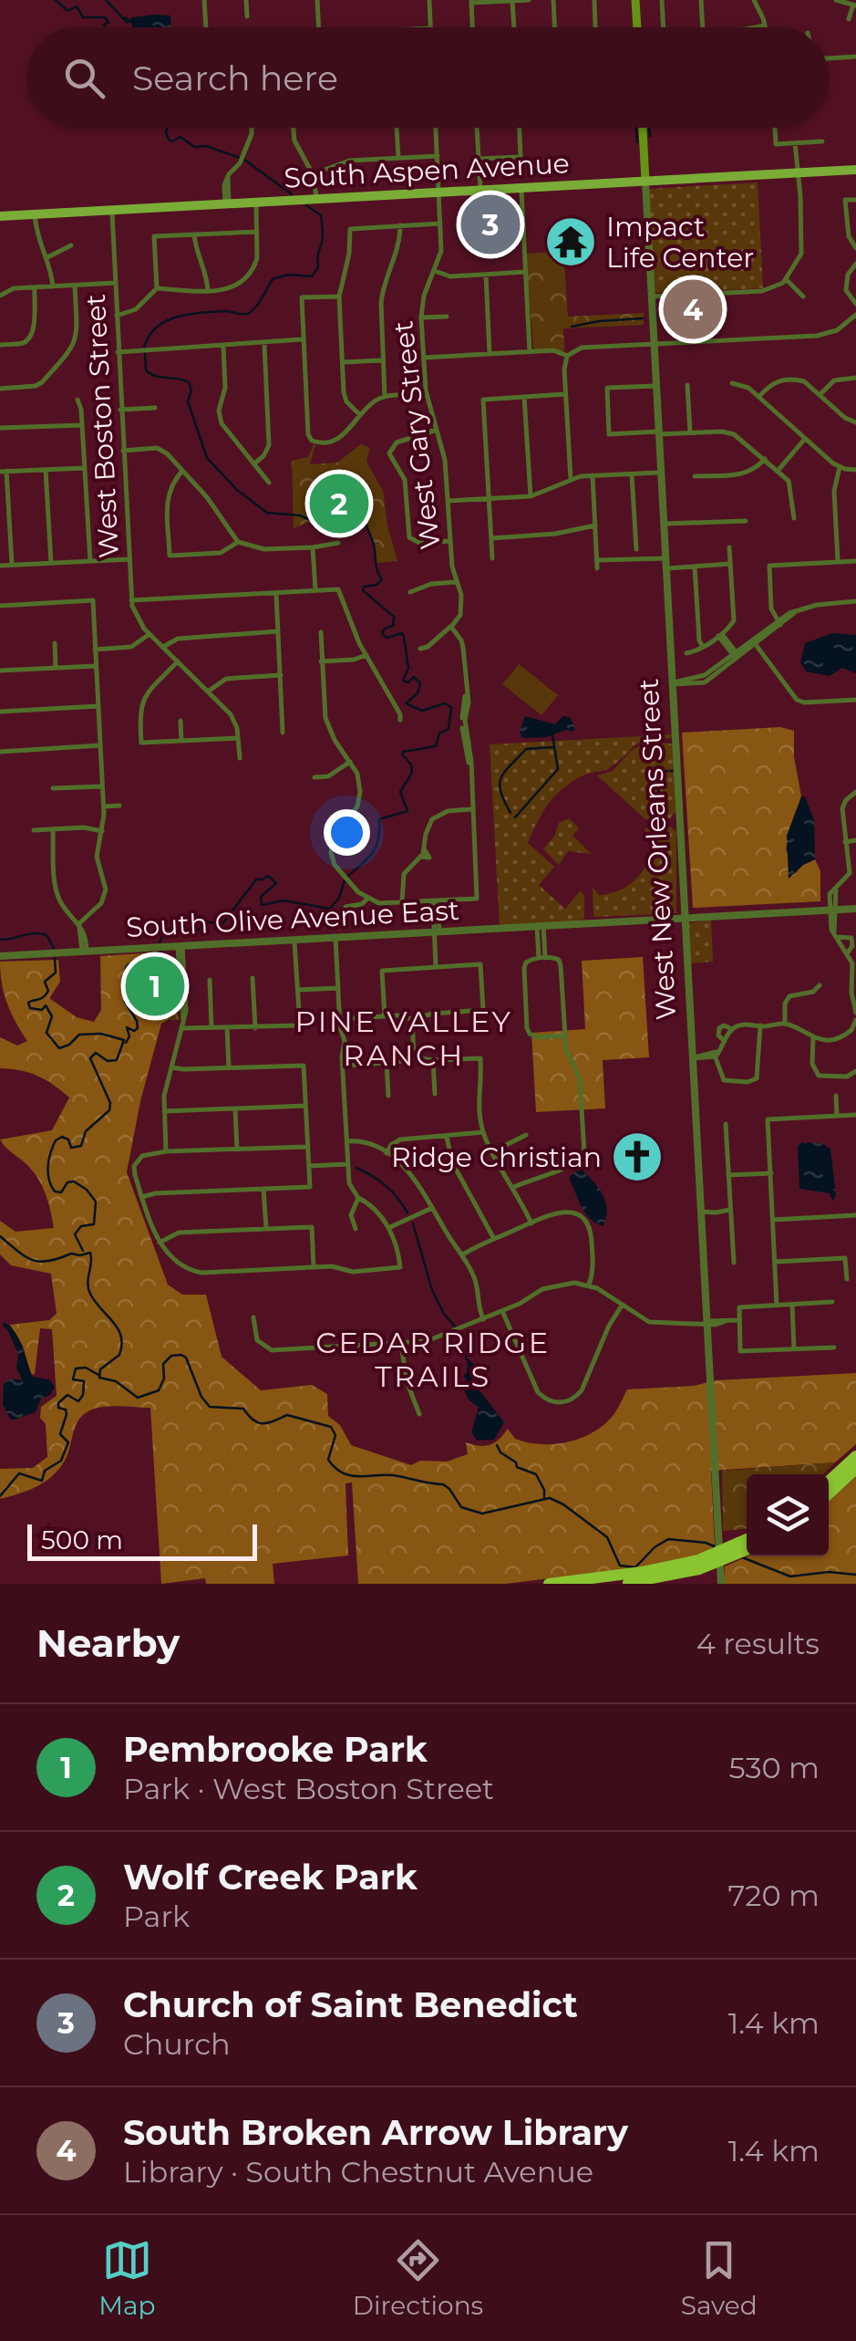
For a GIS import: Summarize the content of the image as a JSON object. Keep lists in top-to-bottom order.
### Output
{
  "streets": {
    "main road": ["South Aspen Avenue", "West New Orleans Street"],
    "street": ["West Boston Street", "West Gary Street", "South Olive Avenue East"]
  },
  "crossings": [
    ["South Aspen Avenue", "West Boston Street"],
    ["South Aspen Avenue", "West Gary Street"],
    ["South Aspen Avenue", "West New Orleans Street"],
    ["West New Orleans Street", "South Olive Avenue East"]
  ],
  "districts": ["PINE VALLEY RANCH", "CEDAR RIDGE TRAILS"],
  "places": {
    "temple": ["Impact Life Center"],
    "church": ["Ridge Christian"]
  },
  "scale_bar": "500 m",
  "page": {
    "search": "Search here",
    "pins": [
      "3",
      "4",
      "2",
      "1"
    ],
    "scale": "500 m",
    "heading": ["Nearby", "4 results"],
    "list": [
      {
        "mark": "1",
        "name": "Pembrooke Park",
        "note": "Park · West Boston Street",
        "value": "530 m"
      },
      {
        "mark": "2",
        "name": "Wolf Creek Park",
        "note": "Park",
        "value": "720 m"
      },
      {
        "mark": "3",
        "name": "Church of Saint Benedict",
        "note": "Church",
        "value": "1.4 km"
      },
      {
        "mark": "4",
        "name": "South Broken Arrow Library",
        "note": "Library · South Chestnut Avenue",
        "value": "1.4 km"
      }
    ],
    "nav": ["Map", "Directions", "Saved"]
  }
}
